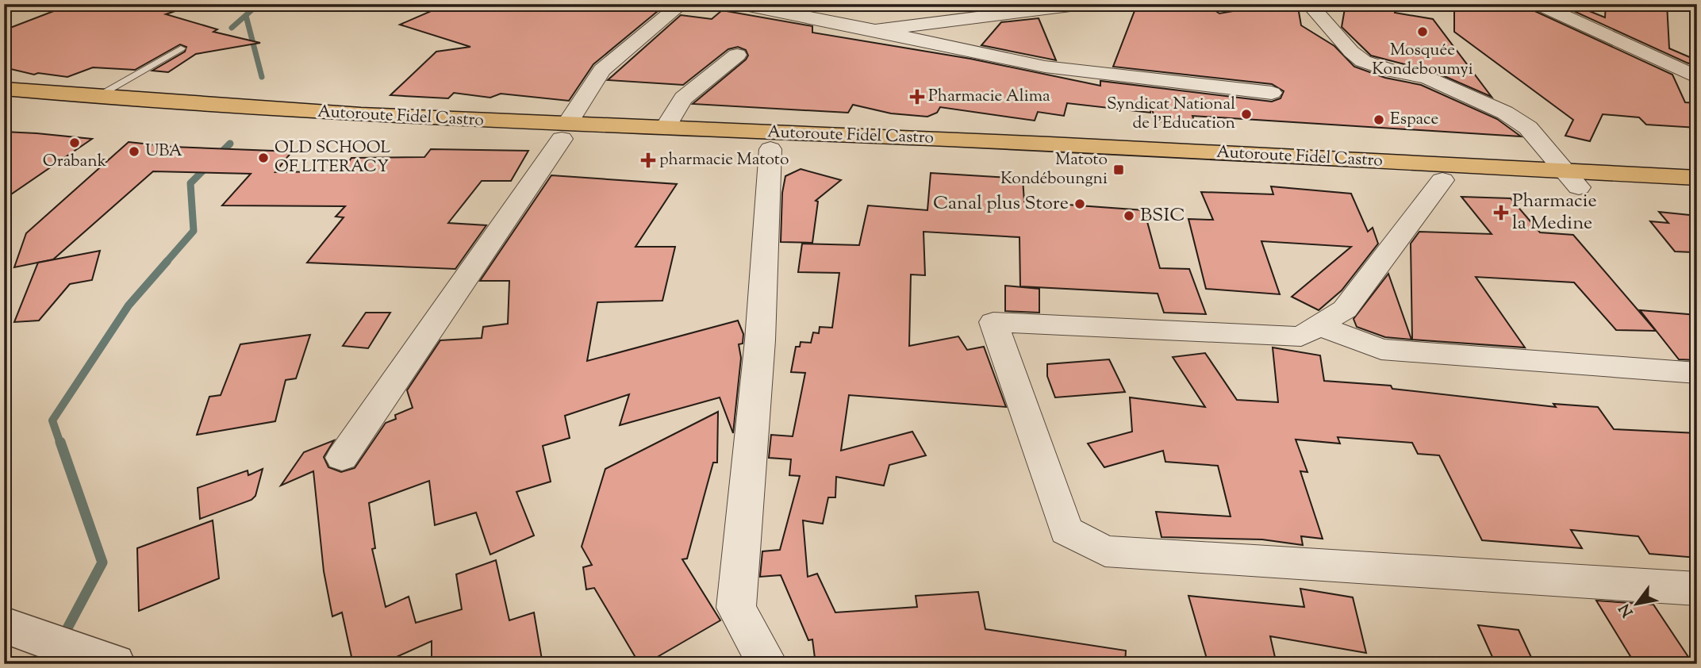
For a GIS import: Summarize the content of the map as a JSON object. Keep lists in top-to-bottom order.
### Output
{
  "streets": {
    "highway": ["Autoroute Fidel Castro"]
  },
  "places": {
    "other": [
      "Mosquée Kondeboumyi",
      "Syndicat National de l'Education",
      "Espace",
      "Orabank",
      "UBA",
      "OLD SCHOOL OF LITERACY",
      "Canal plus Store",
      "BSIC"
    ],
    "health": ["Pharmacie Alima", "pharmacie Matoto", "Pharmacie la Medine"],
    "transit": ["Matoto Kondéboungni"]
  },
  "north": "bottom left"
}
